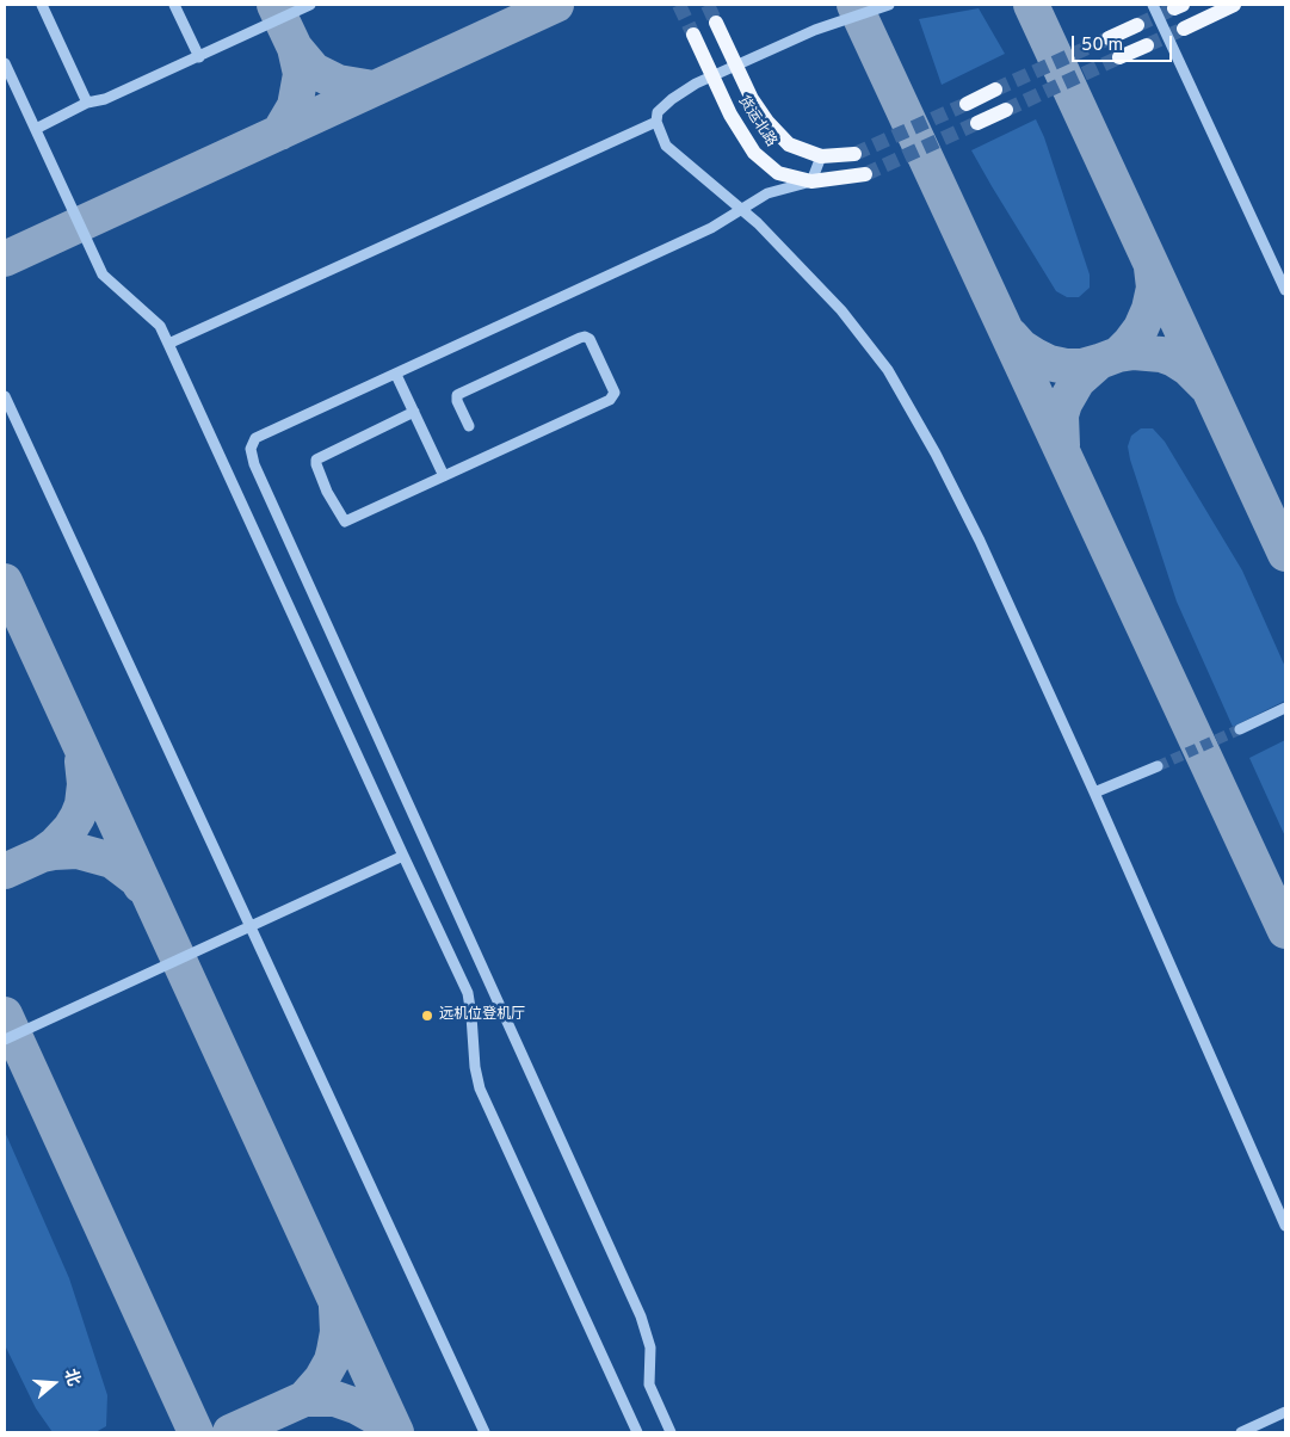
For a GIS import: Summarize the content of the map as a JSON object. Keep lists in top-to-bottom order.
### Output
{
  "streets": {
    "main road": ["货运北路"]
  },
  "places": ["远机位登机厅"],
  "scale_bar": "50 m",
  "north": "right"
}
